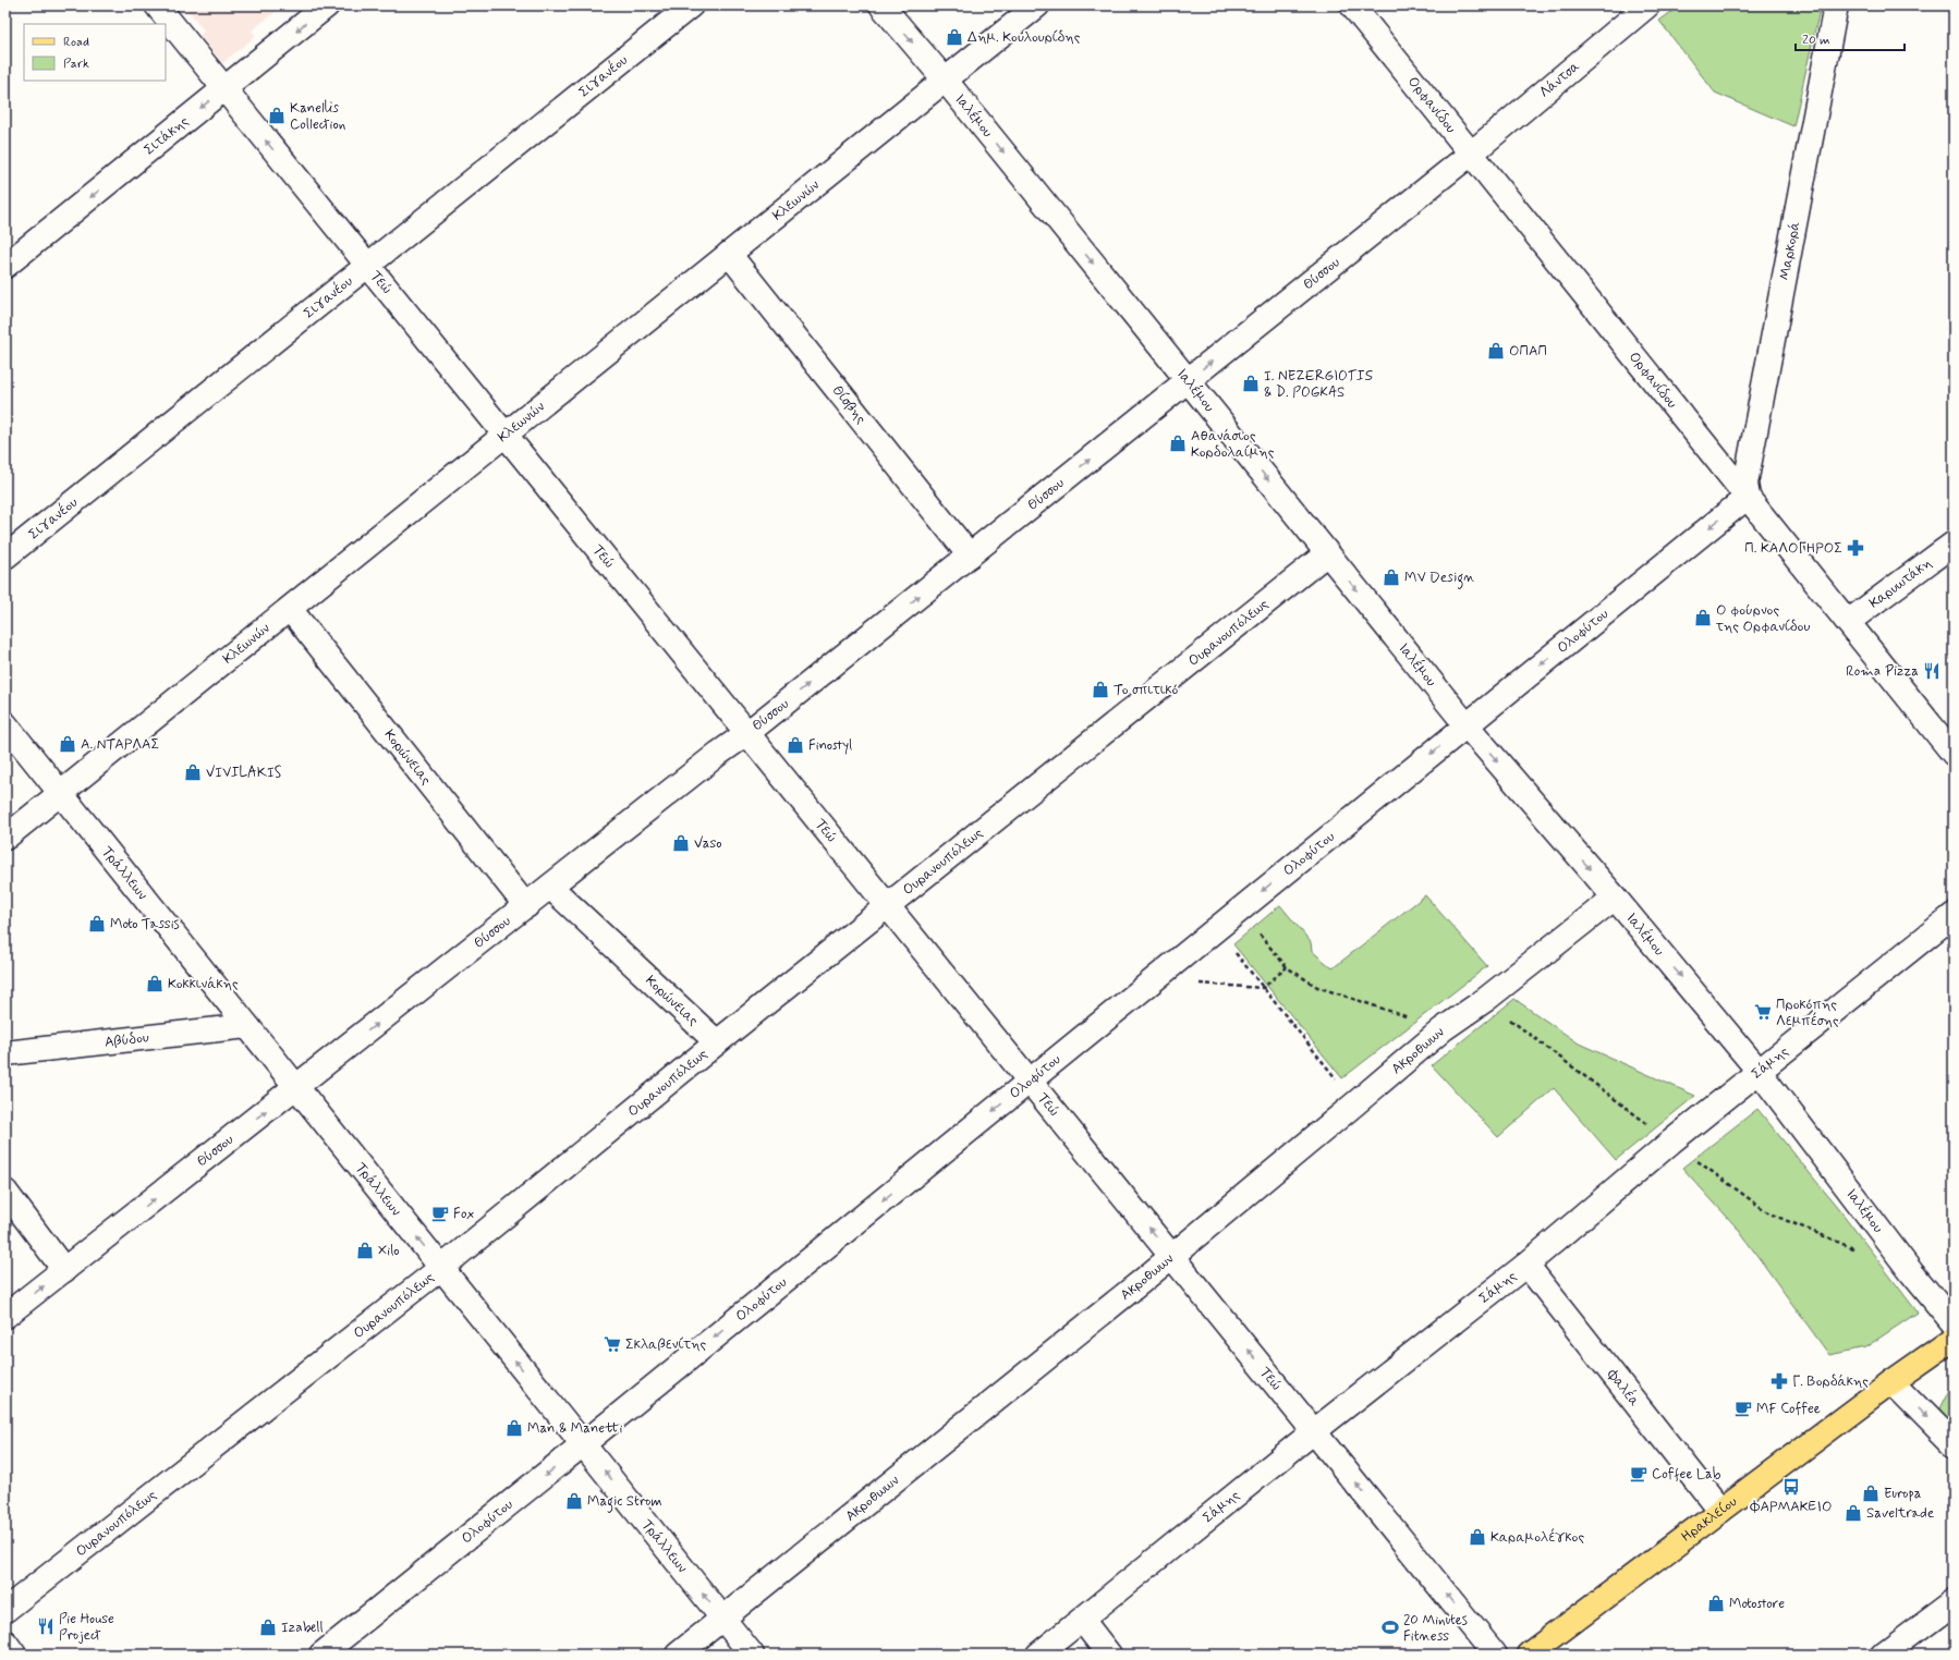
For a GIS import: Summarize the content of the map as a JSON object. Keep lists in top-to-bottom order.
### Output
{
  "streets": {
    "main road": ["Ηρακλείου"],
    "street": [
      "Σιγανέου",
      "Λάντσα",
      "Ορφανίδου",
      "Ιαλέμου",
      "Σιτάκης",
      "Κλεωνών",
      "Μαρκορά",
      "Θύσσου",
      "Τεώ",
      "Θίσβης",
      "Καρυωτάκη",
      "Ολοφύτου",
      "Ουρανουπόλεως",
      "Κορώνειας",
      "Τράλλεων",
      "Αβύδου",
      "Ακροθωων",
      "Σάμης",
      "Φαλέα"
    ]
  },
  "crossings": [
    ["Σιγανέου", "Τεώ"],
    ["Λάντσα", "Ορφανίδου"],
    ["Λάντσα", "Θύσσου"],
    ["Ορφανίδου", "Μαρκορά"],
    ["Ορφανίδου", "Θύσσου"],
    ["Ορφανίδου", "Καρυωτάκη"],
    ["Ορφανίδου", "Ολοφύτου"],
    ["Ιαλέμου", "Κλεωνών"],
    ["Ιαλέμου", "Θύσσου"],
    ["Ιαλέμου", "Ολοφύτου"],
    ["Ιαλέμου", "Ουρανουπόλεως"],
    ["Ιαλέμου", "Ακροθωων"],
    ["Ιαλέμου", "Σάμης"],
    ["Σιτάκης", "Τεώ"],
    ["Κλεωνών", "Τεώ"],
    ["Κλεωνών", "Θίσβης"],
    ["Κλεωνών", "Κορώνειας"],
    ["Κλεωνών", "Τράλλεων"],
    ["Μαρκορά", "Ολοφύτου"],
    ["Θύσσου", "Τεώ"],
    ["Θύσσου", "Θίσβης"],
    ["Θύσσου", "Κορώνειας"],
    ["Θύσσου", "Τράλλεων"],
    ["Τεώ", "Ολοφύτου"],
    ["Τεώ", "Ουρανουπόλεως"],
    ["Τεώ", "Ακροθωων"],
    ["Τεώ", "Σάμης"],
    ["Ολοφύτου", "Τράλλεων"],
    ["Ουρανουπόλεως", "Κορώνειας"],
    ["Ουρανουπόλεως", "Τράλλεων"],
    ["Τράλλεων", "Αβύδου"],
    ["Τράλλεων", "Ακροθωων"],
    ["Σάμης", "Φαλέα"],
    ["Φαλέα", "Ηρακλείου"]
  ],
  "one_way": [
    "Ιαλέμου",
    "Σιτάκης",
    "Θύσσου",
    "Τεώ",
    "Ολοφύτου",
    "Τράλλεων"
  ],
  "places": {
    "shop": [
      "Δημ. Κουλουρίδης",
      "Kanellis Collection",
      "ΟΠΑΠ",
      "I. NEZERGIOTIS & D. POGKAS",
      "Αθανάσιος Κορδολαίμης",
      "MV Design",
      "Ο φούρνος της Ορφανίδου",
      "Το σπιτικό",
      "Α. ΝΤΑΡΛΑΣ",
      "Finostyl",
      "VIVILAKIS",
      "Vaso",
      "Moto Tassis",
      "Κοκκινάκης",
      "Xilo",
      "Man & Manetti",
      "Europa",
      "Magic Strom",
      "Saveltrade",
      "Καραμολέγκος",
      "Motostore",
      "Izabell"
    ],
    "pharmacy": ["Π. ΚΑΛΟΓΗΡΟΣ", "Γ. Βορδάκης"],
    "restaurant": ["Roma Pizza", "Pie House Project"],
    "supermarket": ["Προκόπης Λεμπέσης", "Σκλαβενίτης"],
    "cafe": ["Fox", "MF Coffee", "Coffee Lab"],
    "bus stop": ["ΦΑΡΜΑΚΕΙΟ"],
    "sports": ["20 Μinutes Fitness"]
  },
  "legend": ["Road", "Park"],
  "scale_bar": "20 m"
}
